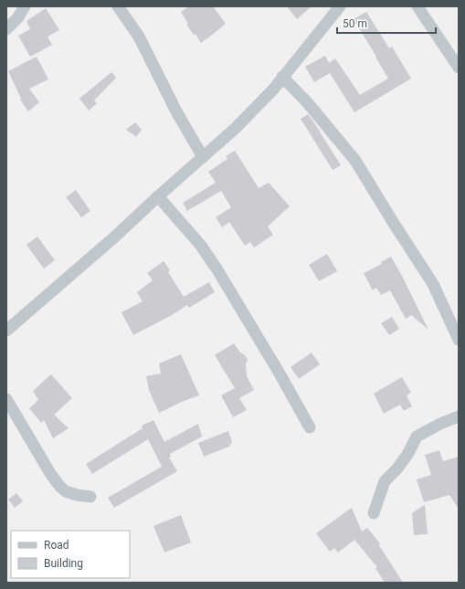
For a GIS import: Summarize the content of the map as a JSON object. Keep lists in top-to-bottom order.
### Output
{
  "legend": ["Road", "Building"],
  "scale_bar": "50 m"
}
